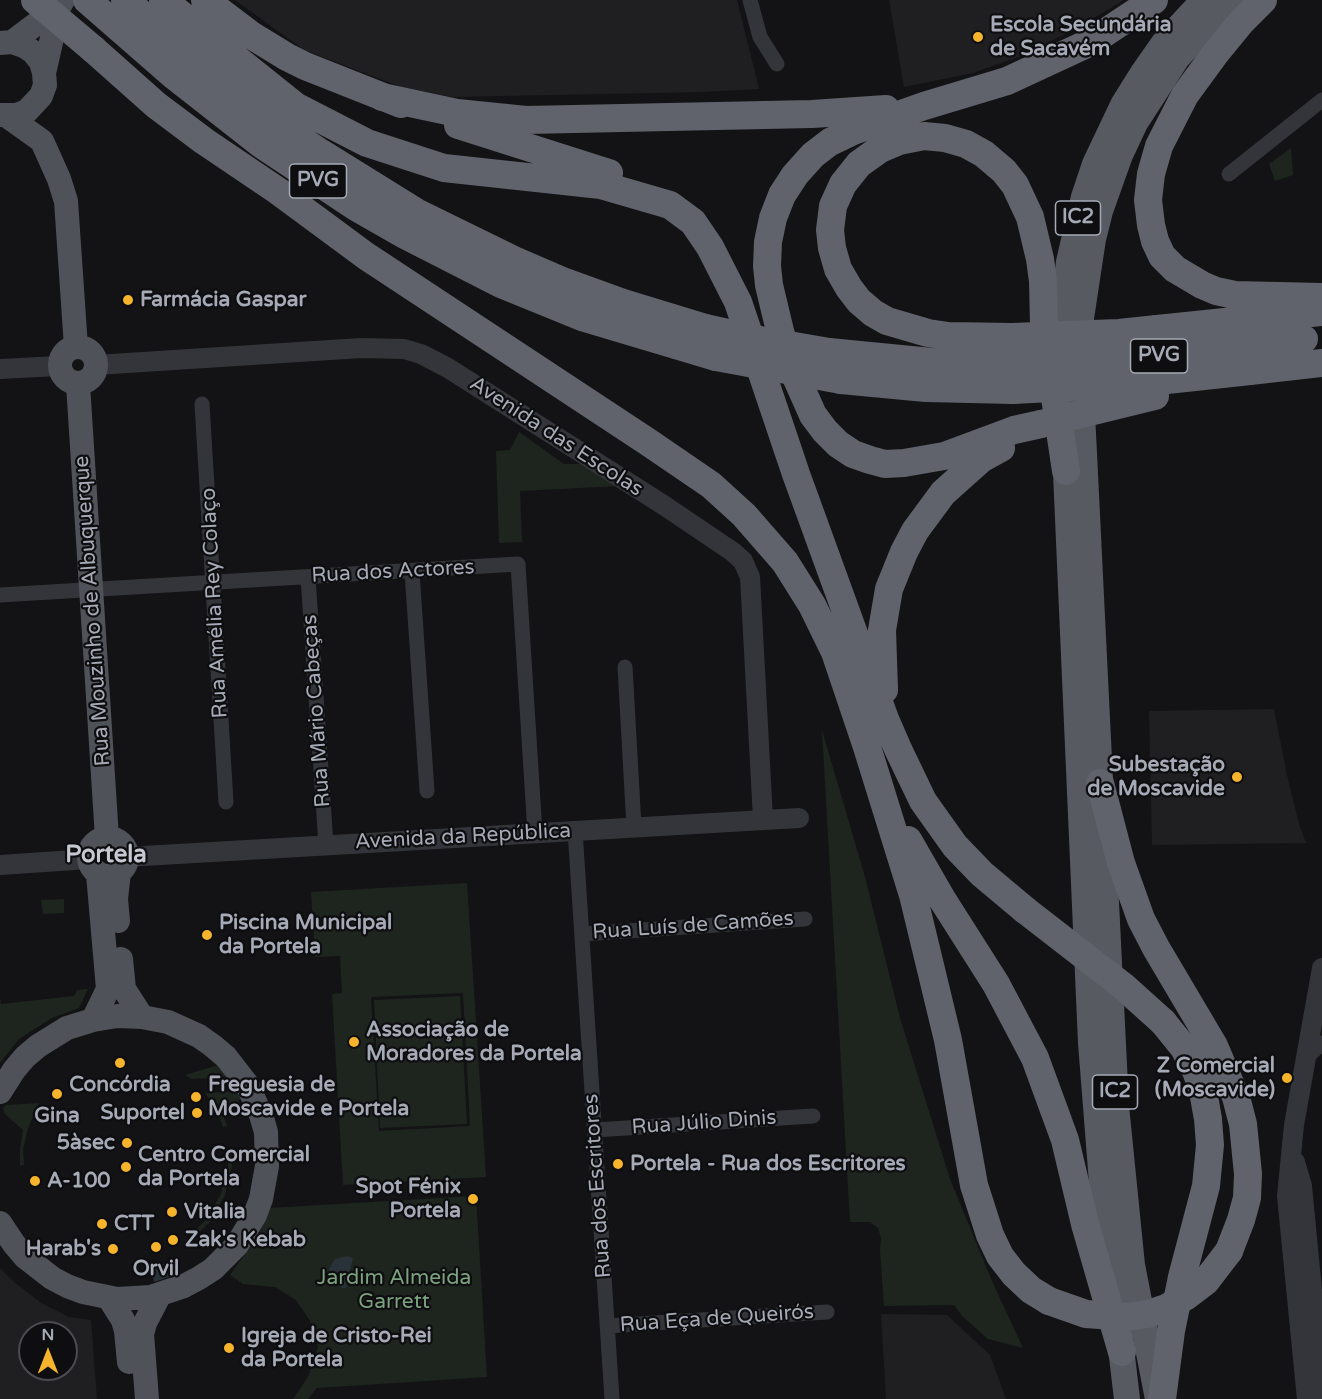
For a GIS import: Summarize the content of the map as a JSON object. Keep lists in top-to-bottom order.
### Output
{
  "streets": {
    "highway": ["PVG", "IC2"],
    "main road": ["Rua Mouzinho de Albuquerque"],
    "street": [
      "Avenida das Escolas",
      "Rua dos Actores",
      "Rua Amélia Rey Colaço",
      "Rua Mário Cabeças",
      "Avenida da República",
      "Rua Luís de Camões",
      "Rua Júlio Dinis",
      "Rua dos Escritores",
      "Rua Eça de Queirós"
    ]
  },
  "crossings": [
    ["Avenida das Escolas", "Rua Mouzinho de Albuquerque"],
    ["Avenida das Escolas", "Avenida da República"],
    ["Rua dos Actores", "Rua Amélia Rey Colaço"],
    ["Rua dos Actores", "Rua Mouzinho de Albuquerque"],
    ["Rua dos Actores", "Rua Mário Cabeças"],
    ["Rua dos Actores", "Avenida da República"],
    ["Rua Mouzinho de Albuquerque", "Avenida da República"],
    ["Rua Mário Cabeças", "Avenida da República"],
    ["Avenida da República", "Rua dos Escritores"],
    ["Rua Luís de Camões", "Rua dos Escritores"],
    ["Rua Júlio Dinis", "Rua dos Escritores"],
    ["Rua dos Escritores", "Rua Eça de Queirós"]
  ],
  "districts": ["Portela"],
  "parks": ["Jardim Almeida Garrett"],
  "places": [
    "Escola Secundária de Sacavém",
    "Farmácia Gaspar",
    "Subestação de Moscavide",
    "Piscina Municipal da Portela",
    "Associação de Moradores da Portela",
    "Concórdia",
    "Z Comercial (Moscavide)",
    "Gina",
    "Freguesia de Moscavide e Portela",
    "Suportel",
    "5àsec",
    "Portela - Rua dos Escritores",
    "Centro Comercial da Portela",
    "A-100",
    "Spot Fénix Portela",
    "Vitalia",
    "CTT",
    "Zak's Kebab",
    "Orvil",
    "Harab's",
    "Igreja de Cristo-Rei da Portela"
  ],
  "north": "top"
}
